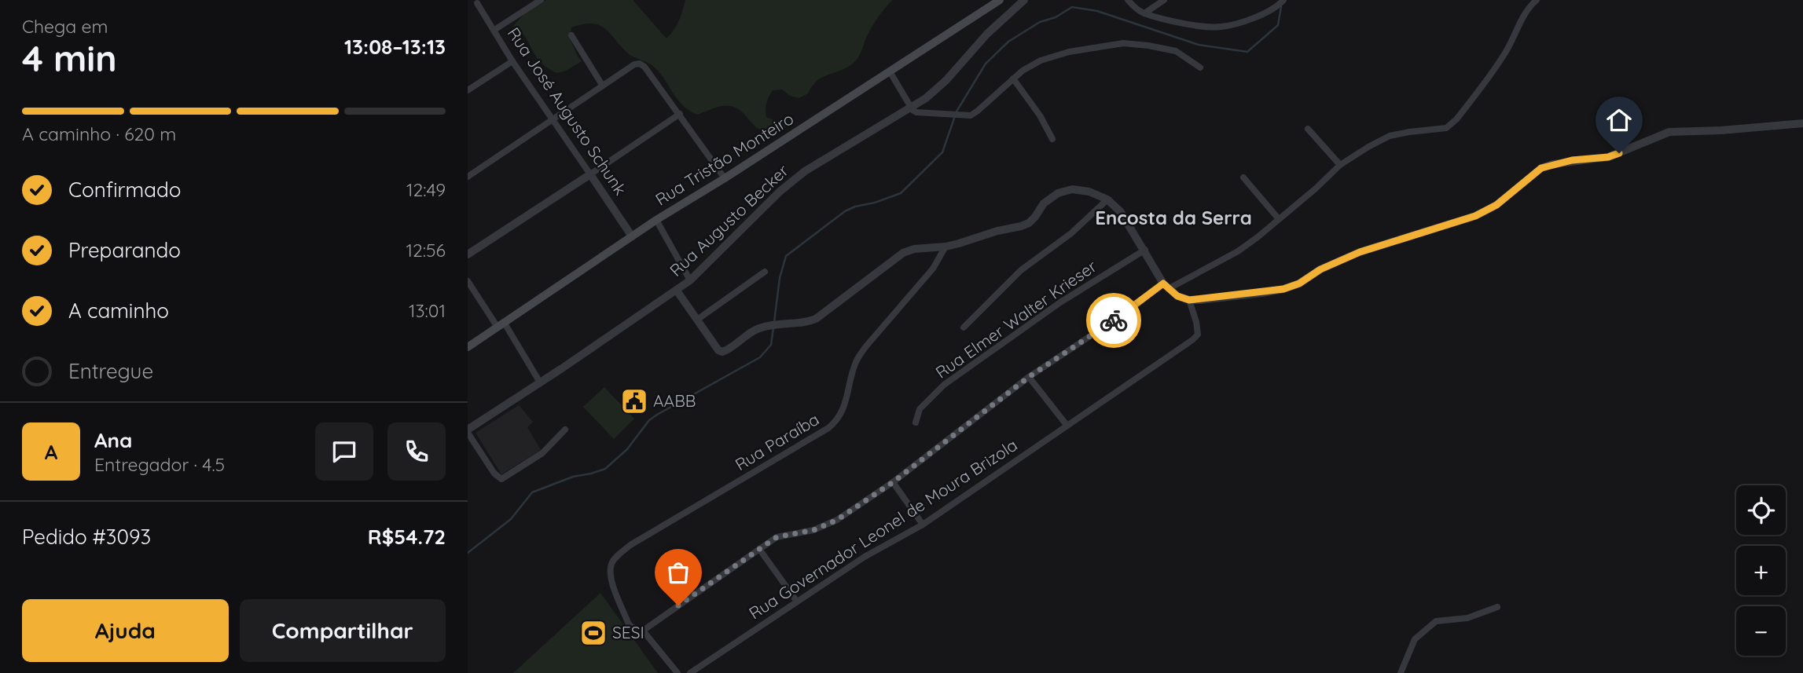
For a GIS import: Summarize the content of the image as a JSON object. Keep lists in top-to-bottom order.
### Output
{
  "streets": {
    "main road": ["Rua Tristão Monteiro"],
    "street": [
      "Rua José Augusto Schunk",
      "Rua Augusto Becker",
      "Rua Elmer Walter Krieser",
      "Rua Paraíba",
      "Rua Governador Leonel de Moura Brizola"
    ]
  },
  "crossings": [
    ["Rua José Augusto Schunk", "Rua Tristão Monteiro"]
  ],
  "districts": ["Encosta da Serra"],
  "places": {
    "public building": ["AABB"],
    "sports": ["SESI"]
  },
  "page": {
    "heading": ["4 min", "Chega em", "13:08–13:13"],
    "panel": [
      "Ana",
      "Entregador · 4.5",
      "Pedido #3093",
      "R$54.72"
    ],
    "bar": "A caminho · 620 m",
    "list": [
      ["Confirmado", "12:49"],
      ["Preparando", "12:56"],
      ["A caminho", "13:01"],
      "Entregue"
    ],
    "round": "A",
    "map_buttons": ["+", "−"],
    "buttons": ["Ajuda", "Compartilhar"]
  }
}
